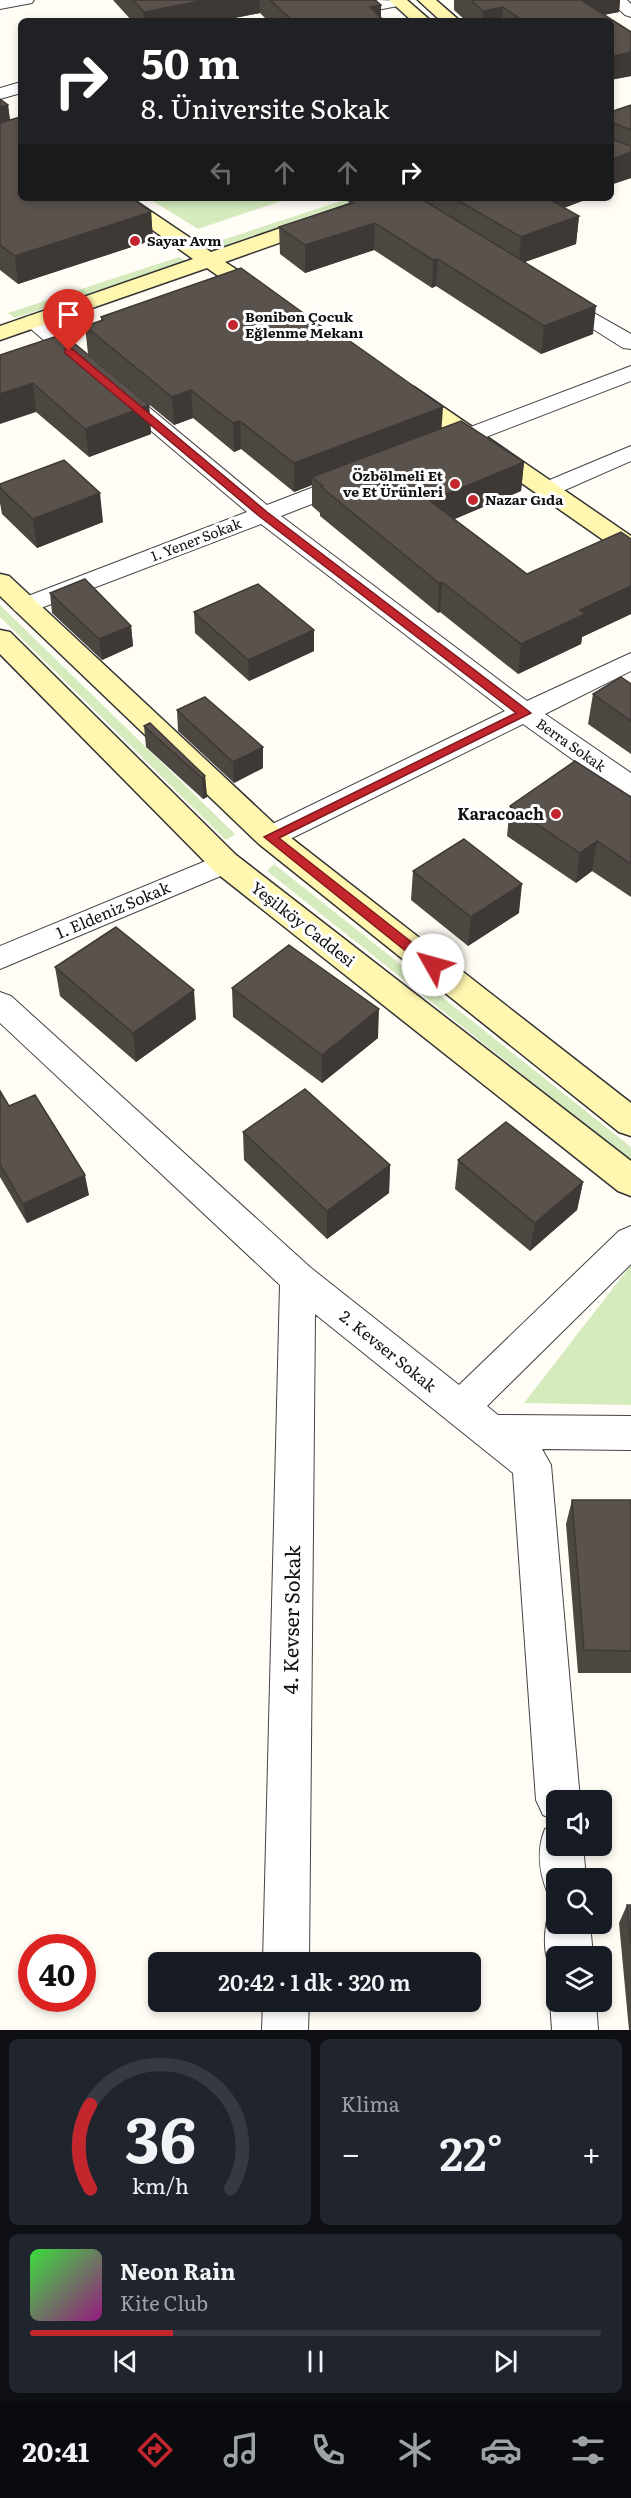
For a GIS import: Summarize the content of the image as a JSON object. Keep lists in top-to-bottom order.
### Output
{
  "streets": {
    "street": [
      "1. Yener Sokak",
      "Berra Sokak",
      "1. Eldeniz Sokak",
      "Yeşilköy Caddesi",
      "2. Kevser Sokak",
      "4. Kevser Sokak"
    ]
  },
  "crossings": [
    ["1. Yener Sokak", "Berra Sokak"],
    ["1. Eldeniz Sokak", "Yeşilköy Caddesi"],
    ["2. Kevser Sokak", "4. Kevser Sokak"]
  ],
  "places": [
    "Sayar Avm",
    "Bonibon Çocuk Eğlenme Mekanı",
    "Özbölmeli Et ve Et Ürünleri",
    "Nazar Gıda",
    "Karacoach"
  ],
  "page": {
    "turn": ["50 m", "8. Üniversite Sokak"],
    "limit": "40",
    "trip": "20:42 · 1 dk · 320 m",
    "tile": "Klima",
    "heat": ["−", "22°", "+"],
    "song": ["Neon Rain", "Kite Club"],
    "tabs": "20:41",
    "gauge": ["36", "km/h"]
  }
}
